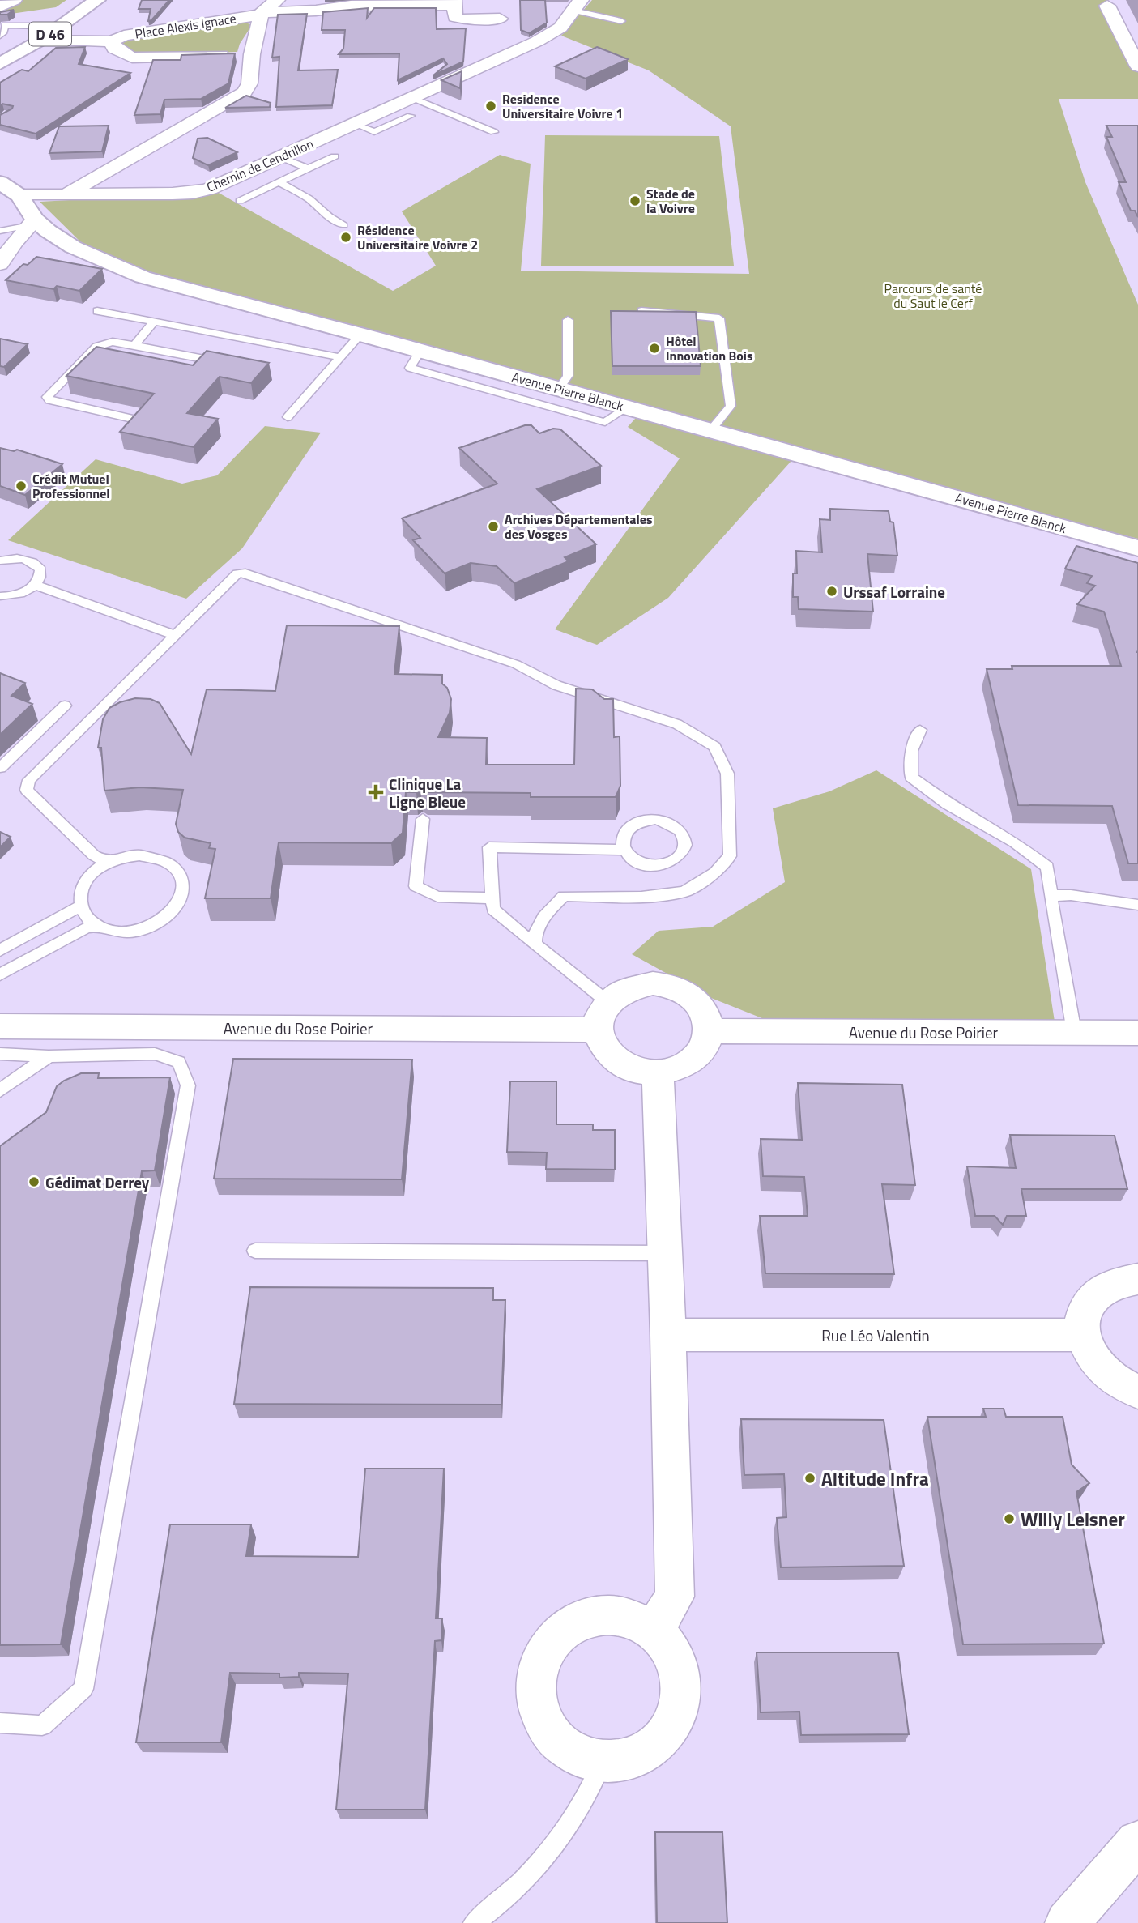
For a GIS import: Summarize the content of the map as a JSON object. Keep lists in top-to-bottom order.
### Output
{
  "streets": {
    "street": [
      "Place Alexis Ignace",
      "D 46",
      "Chemin de Cendrillon",
      "Avenue Pierre Blanck",
      "Avenue du Rose Poirier",
      "Rue Léo Valentin"
    ]
  },
  "crossings": [
    ["Place Alexis Ignace", "D 46"],
    ["Chemin de Cendrillon", "Avenue Pierre Blanck"]
  ],
  "parks": ["Parcours de santé du Saut le Cerf"],
  "places": {
    "other": [
      "Residence Universitaire Voivre 1",
      "Stade de la Voivre",
      "Résidence Universitaire Voivre 2",
      "Hôtel Innovation Bois",
      "Crédit Mutuel Professionnel",
      "Archives Départementales des Vosges",
      "Urssaf Lorraine",
      "Gédimat Derrey",
      "Altitude Infra",
      "Willy Leisner"
    ],
    "health": ["Clinique La Ligne Bleue"]
  }
}
